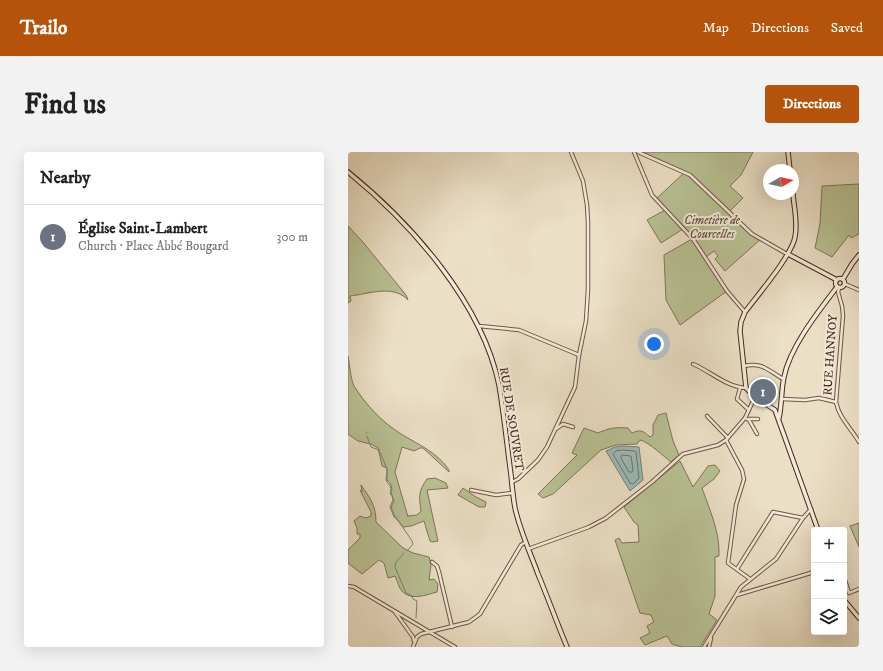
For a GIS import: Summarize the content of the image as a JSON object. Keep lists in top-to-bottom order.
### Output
{
  "streets": {
    "main road": ["RUE DE SOUVRET"],
    "street": ["RUE HANNOY"]
  },
  "parks": ["Cimetière de Courcelles"],
  "north": "right",
  "page": {
    "header": "Trailo",
    "nav": ["Map", "Directions", "Saved"],
    "buttons": "Directions",
    "title": "Find us",
    "heading": "Nearby",
    "list": [
      {
        "mark": "1",
        "name": "Église Saint-Lambert",
        "note": "Church · Place Abbé Bougard",
        "value": "300 m"
      }
    ],
    "pins": "1",
    "map_buttons": ["+", "−"]
  }
}
